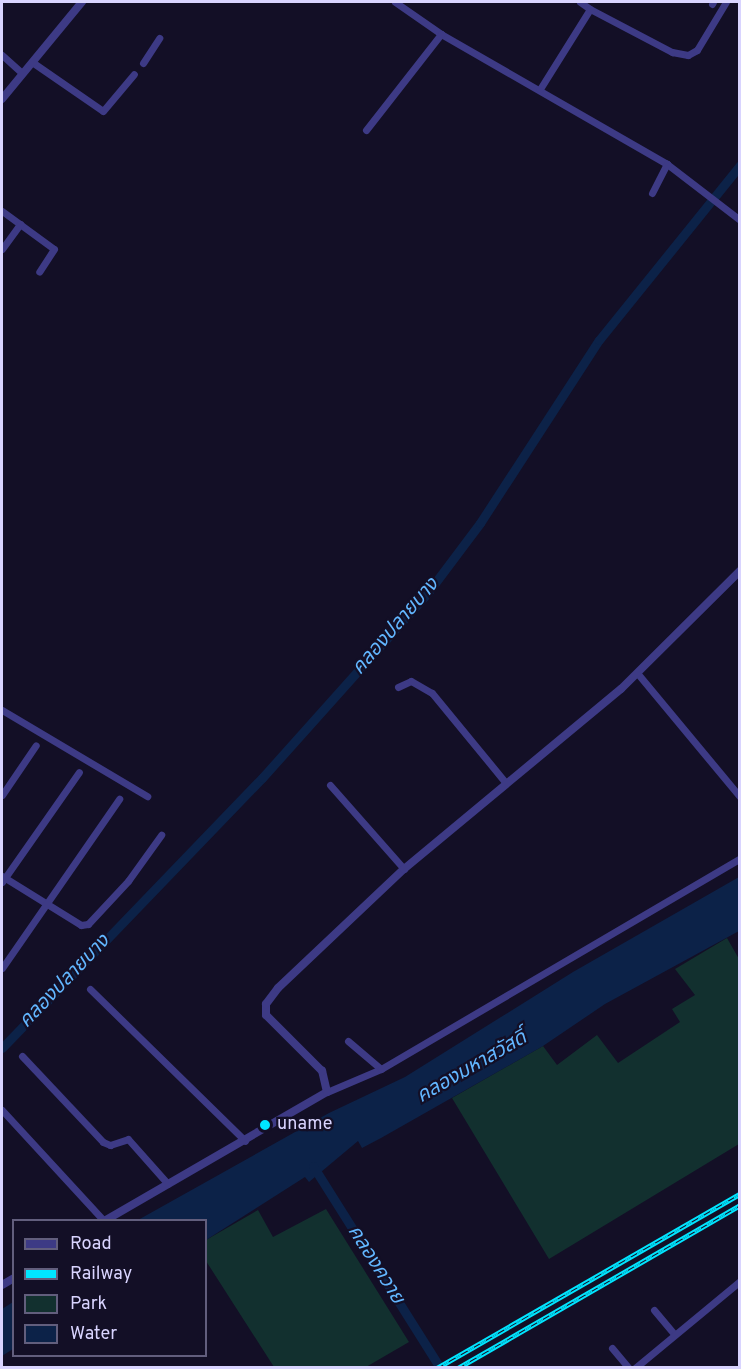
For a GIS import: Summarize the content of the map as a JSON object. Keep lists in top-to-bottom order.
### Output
{
  "water": ["คลองปลายบาง", "คลองมหาสวัสดิ์", "คลองควาย"],
  "places": ["uname"],
  "legend": [
    "Road",
    "Railway",
    "Park",
    "Water"
  ]
}
